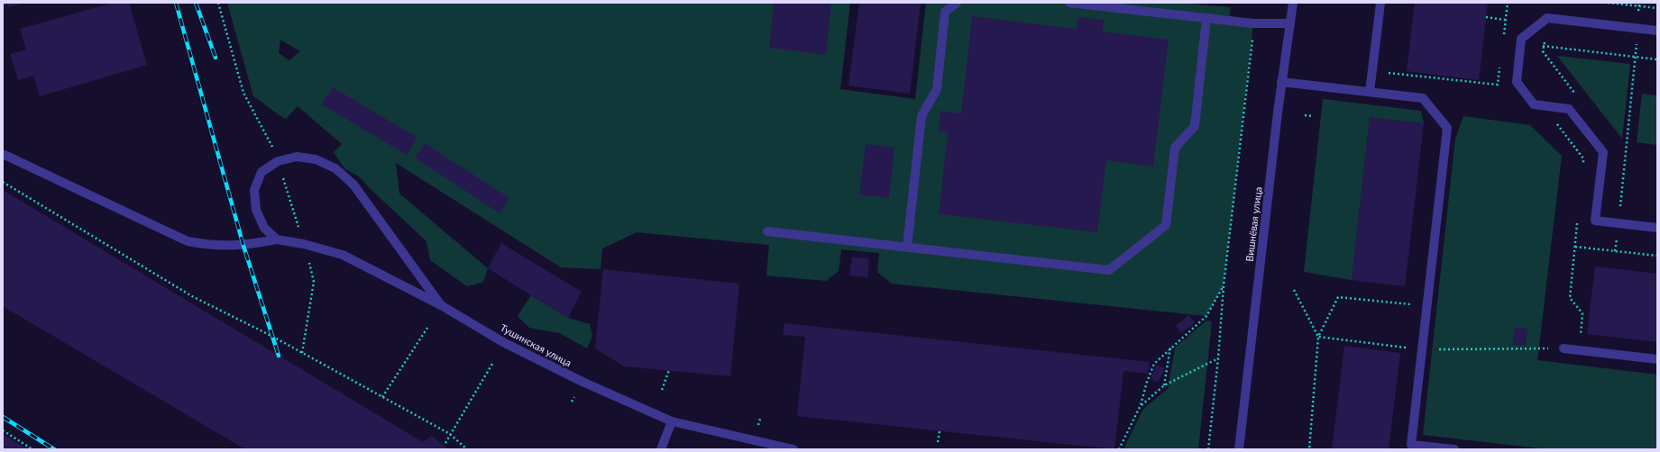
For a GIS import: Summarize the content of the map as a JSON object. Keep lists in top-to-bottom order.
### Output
{
  "streets": {
    "street": ["Вишнёвая улица", "Тушинская улица"]
  }
}
